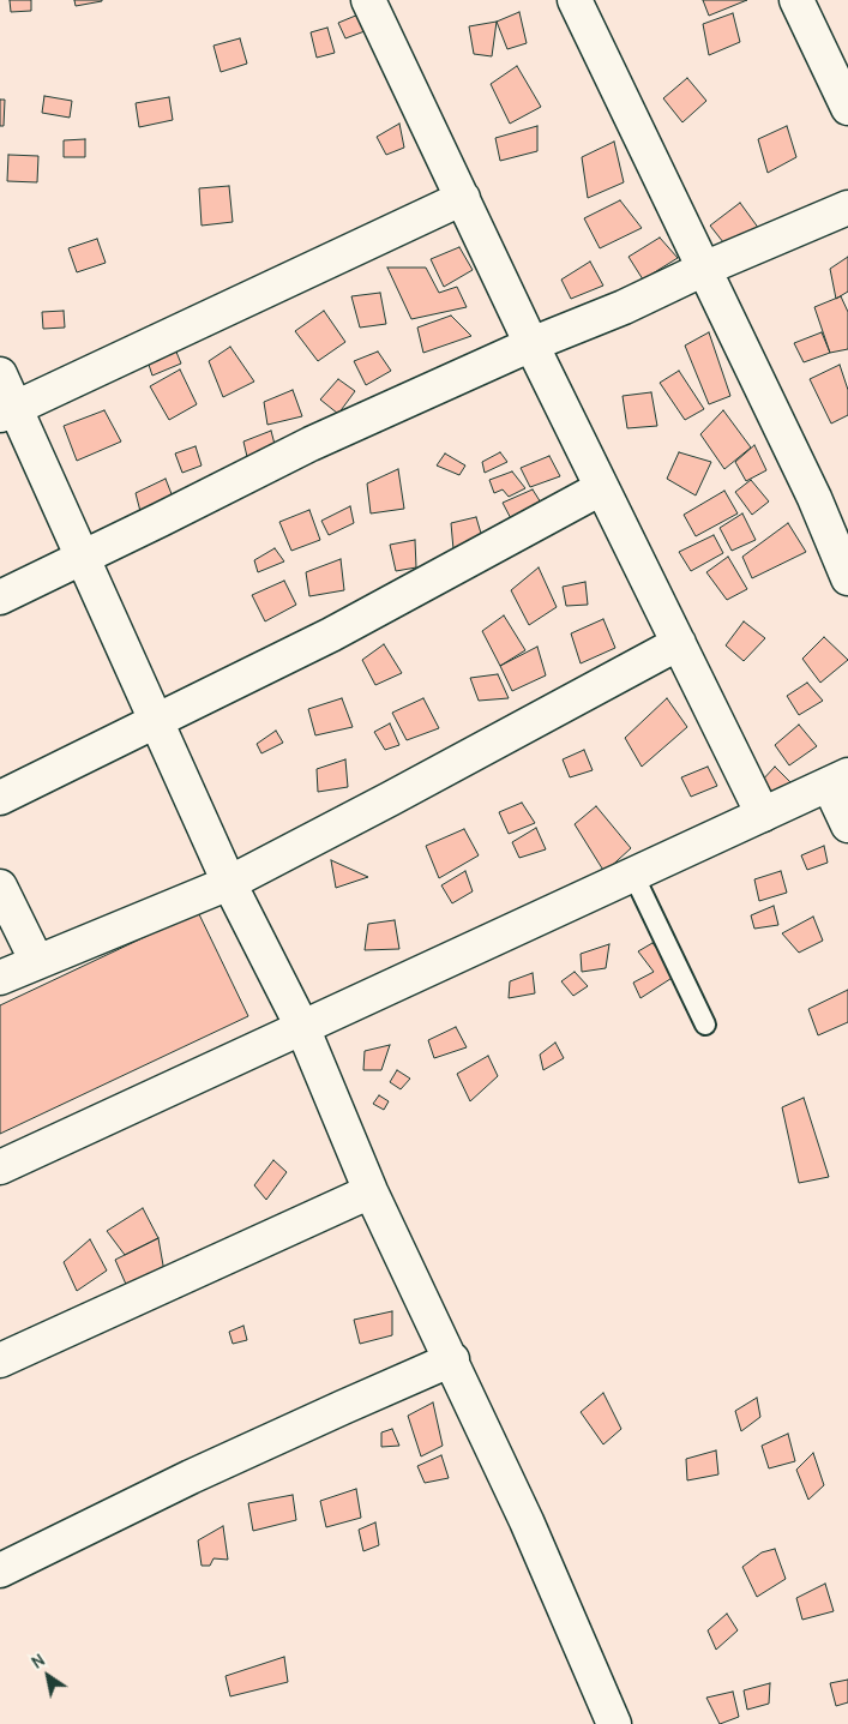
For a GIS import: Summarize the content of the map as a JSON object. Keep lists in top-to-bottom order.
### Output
{
  "north": "top left"
}
